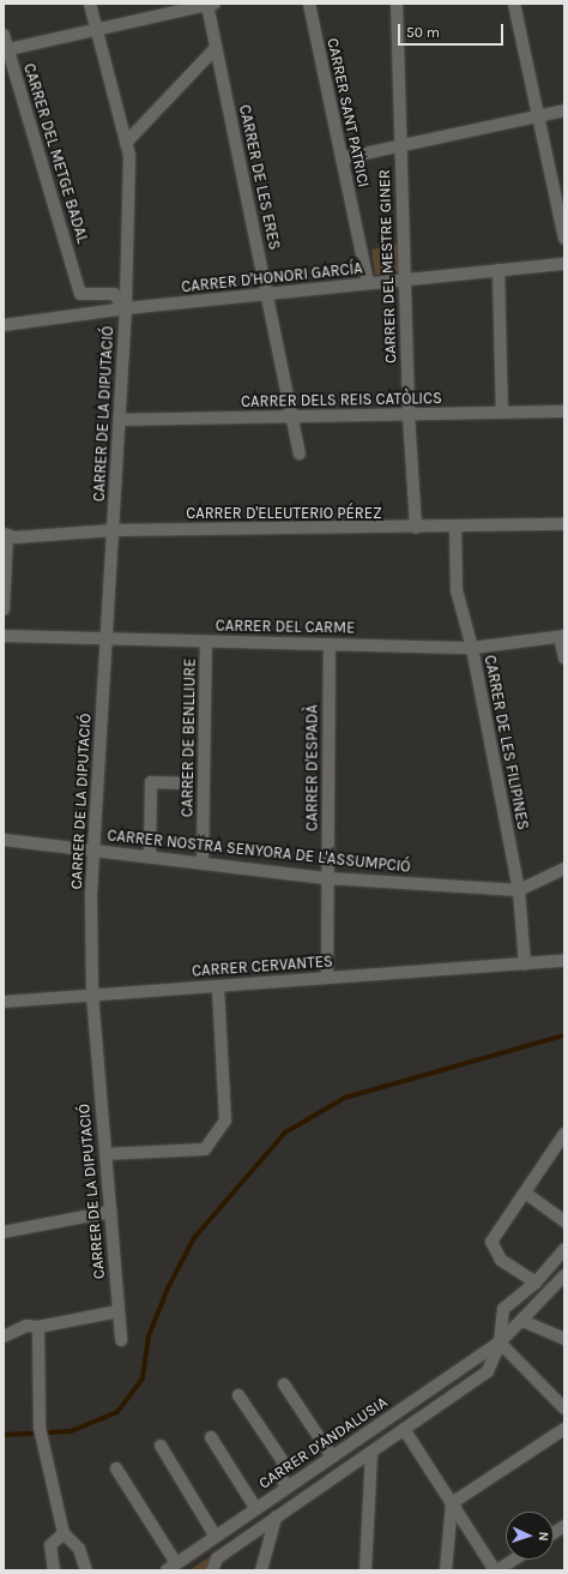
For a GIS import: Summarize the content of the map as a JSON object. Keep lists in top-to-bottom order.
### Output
{
  "streets": {
    "street": [
      "CARRER SANT PATRICI",
      "CARRER DEL METGE BADAL",
      "CARRER DE LES ERES",
      "CARRER DEL MESTRE GINER",
      "CARRER D'HONORI GARCÍA",
      "CARRER DELS REIS CATÒLICS",
      "CARRER DE LA DIPUTACIÓ",
      "CARRER D'ELEUTERIO PÉREZ",
      "CARRER DEL CARME",
      "CARRER DE BENLLIURE",
      "CARRER DE LES FILIPINES",
      "CARRER D'ESPADÀ",
      "CARRER NOSTRA SENYORA DE L'ASSUMPCIÓ",
      "CARRER CERVANTES",
      "CARRER D'ANDALUSIA"
    ]
  },
  "crossings": [
    ["CARRER SANT PATRICI", "CARRER D'HONORI GARCÍA"],
    ["CARRER DEL METGE BADAL", "CARRER D'HONORI GARCÍA"],
    ["CARRER DEL METGE BADAL", "CARRER DE LA DIPUTACIÓ"],
    ["CARRER DE LES ERES", "CARRER D'HONORI GARCÍA"],
    ["CARRER DE LES ERES", "CARRER DELS REIS CATÒLICS"],
    ["CARRER DEL MESTRE GINER", "CARRER D'HONORI GARCÍA"],
    ["CARRER DEL MESTRE GINER", "CARRER DELS REIS CATÒLICS"],
    ["CARRER DEL MESTRE GINER", "CARRER D'ELEUTERIO PÉREZ"],
    ["CARRER D'HONORI GARCÍA", "CARRER DE LA DIPUTACIÓ"],
    ["CARRER DELS REIS CATÒLICS", "CARRER DE LA DIPUTACIÓ"],
    ["CARRER DE LA DIPUTACIÓ", "CARRER D'ELEUTERIO PÉREZ"],
    ["CARRER DE LA DIPUTACIÓ", "CARRER DEL CARME"],
    ["CARRER DE LA DIPUTACIÓ", "CARRER NOSTRA SENYORA DE L'ASSUMPCIÓ"],
    ["CARRER DE LA DIPUTACIÓ", "CARRER CERVANTES"],
    ["CARRER D'ELEUTERIO PÉREZ", "CARRER DE LES FILIPINES"],
    ["CARRER DEL CARME", "CARRER DE BENLLIURE"],
    ["CARRER DEL CARME", "CARRER DE LES FILIPINES"],
    ["CARRER DEL CARME", "CARRER D'ESPADÀ"],
    ["CARRER DE BENLLIURE", "CARRER NOSTRA SENYORA DE L'ASSUMPCIÓ"],
    ["CARRER DE LES FILIPINES", "CARRER NOSTRA SENYORA DE L'ASSUMPCIÓ"],
    ["CARRER DE LES FILIPINES", "CARRER CERVANTES"],
    ["CARRER D'ESPADÀ", "CARRER NOSTRA SENYORA DE L'ASSUMPCIÓ"],
    ["CARRER D'ESPADÀ", "CARRER CERVANTES"]
  ],
  "scale_bar": "50 m",
  "north": "right"
}
